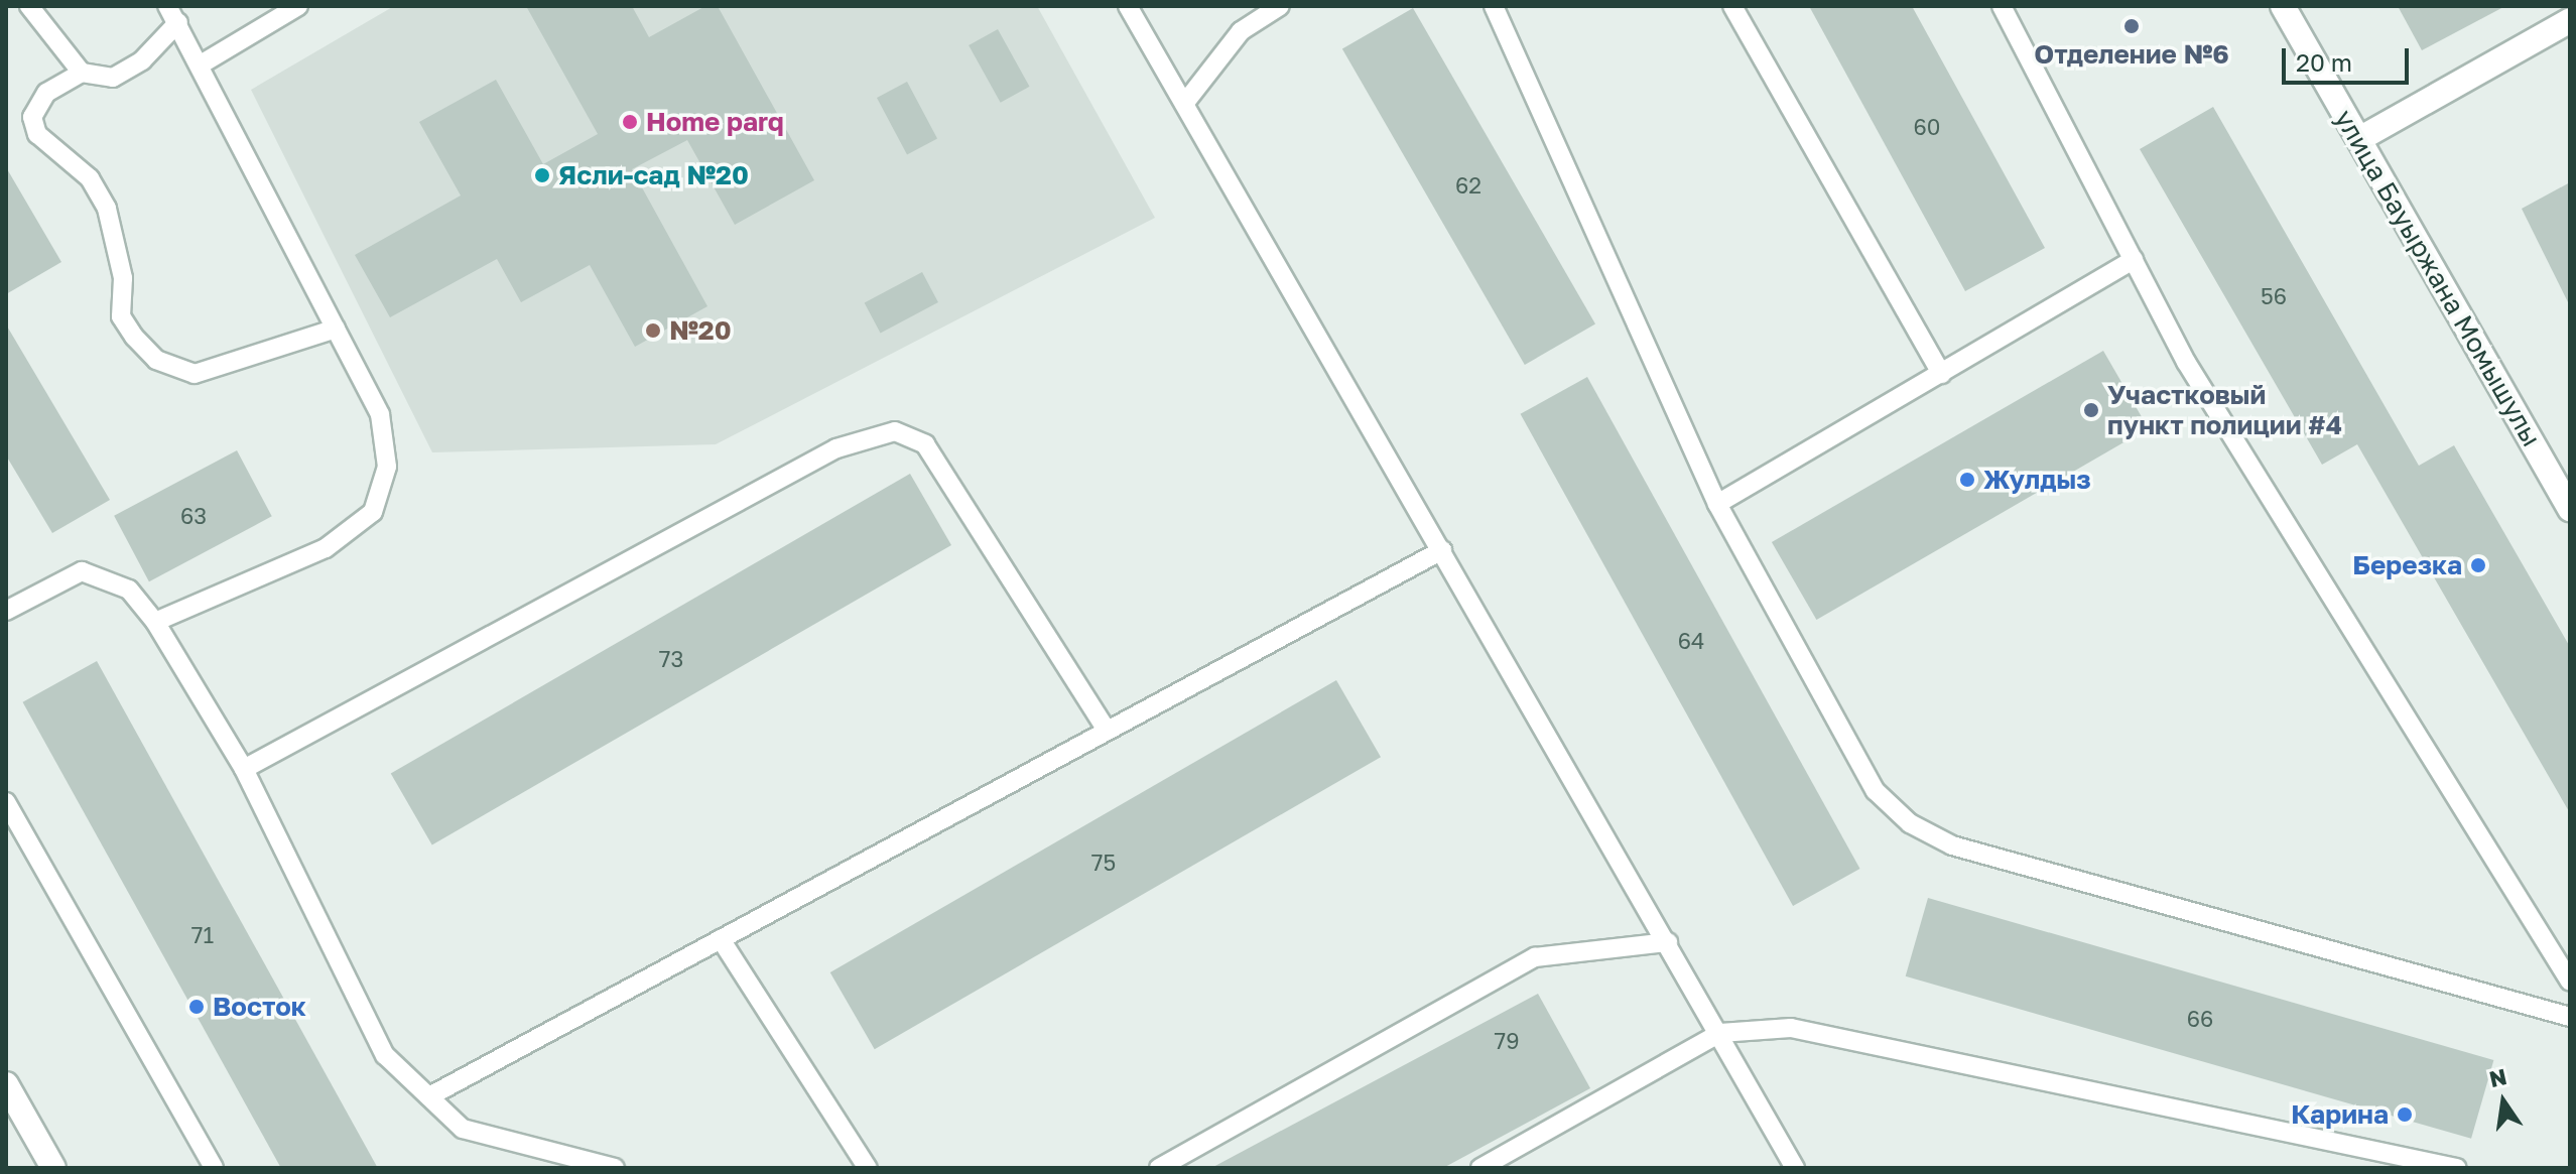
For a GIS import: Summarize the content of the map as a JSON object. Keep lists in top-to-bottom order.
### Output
{
  "streets": {
    "street": ["улица Бауыржана Момышулы"]
  },
  "places": [
    "Отделение №6",
    "Home parq",
    "Ясли-сад №20",
    "№20",
    "Участковый пункт полиции #4",
    "Жулдыз",
    "Березка",
    "Восток",
    "Карина"
  ],
  "house_numbers": [
    "60",
    "62",
    "56",
    "63",
    "64",
    "73",
    "75",
    "71",
    "66",
    "79"
  ],
  "scale_bar": "20 m",
  "north": "top"
}
